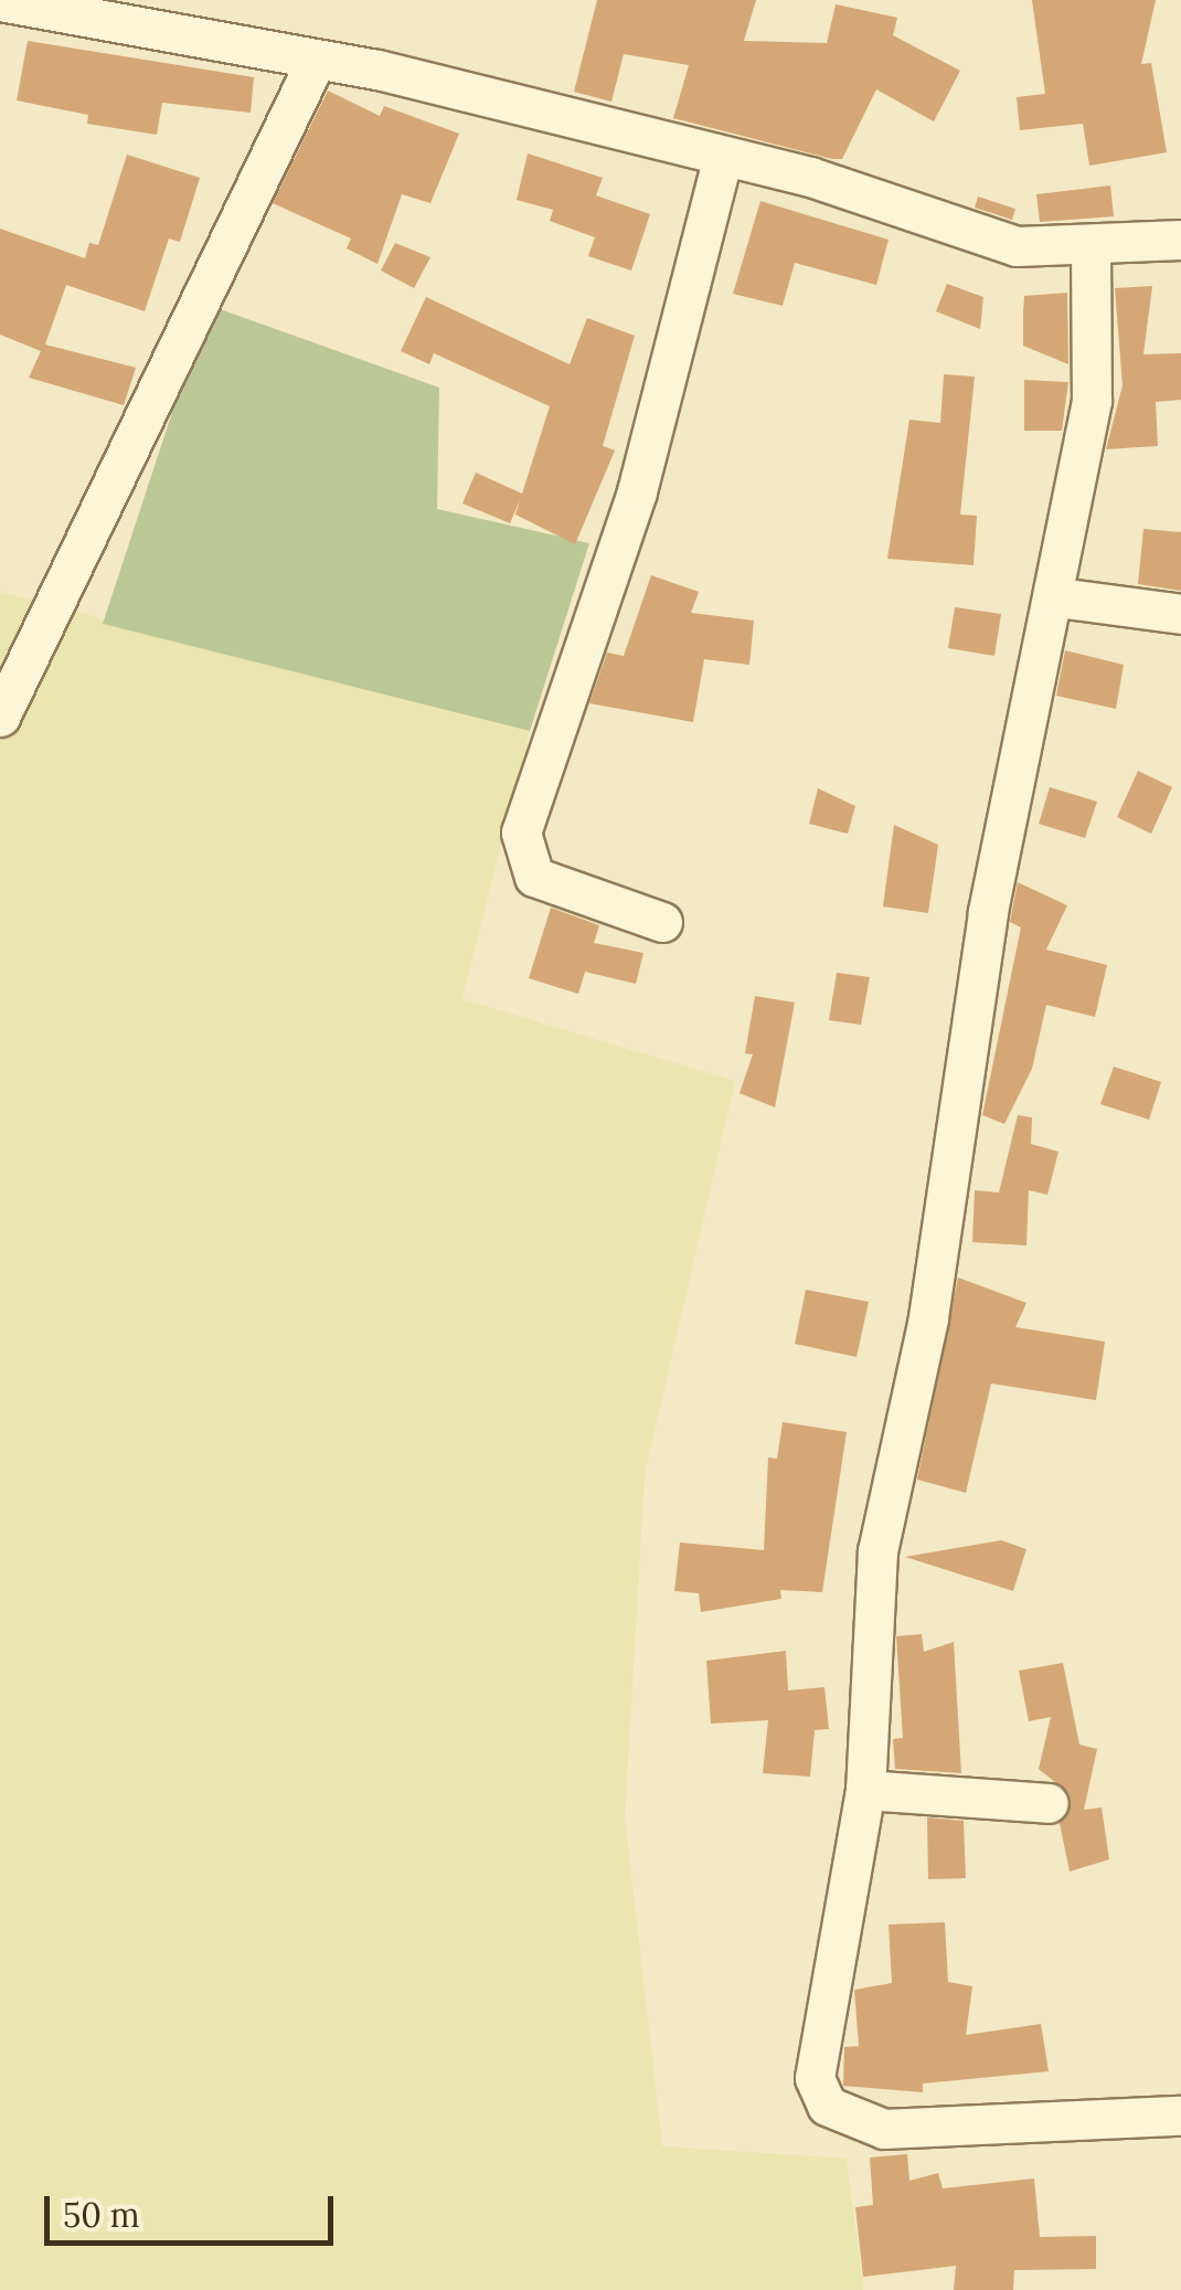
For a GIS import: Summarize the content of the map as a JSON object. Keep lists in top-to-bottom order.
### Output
{
  "scale_bar": "50 m"
}
